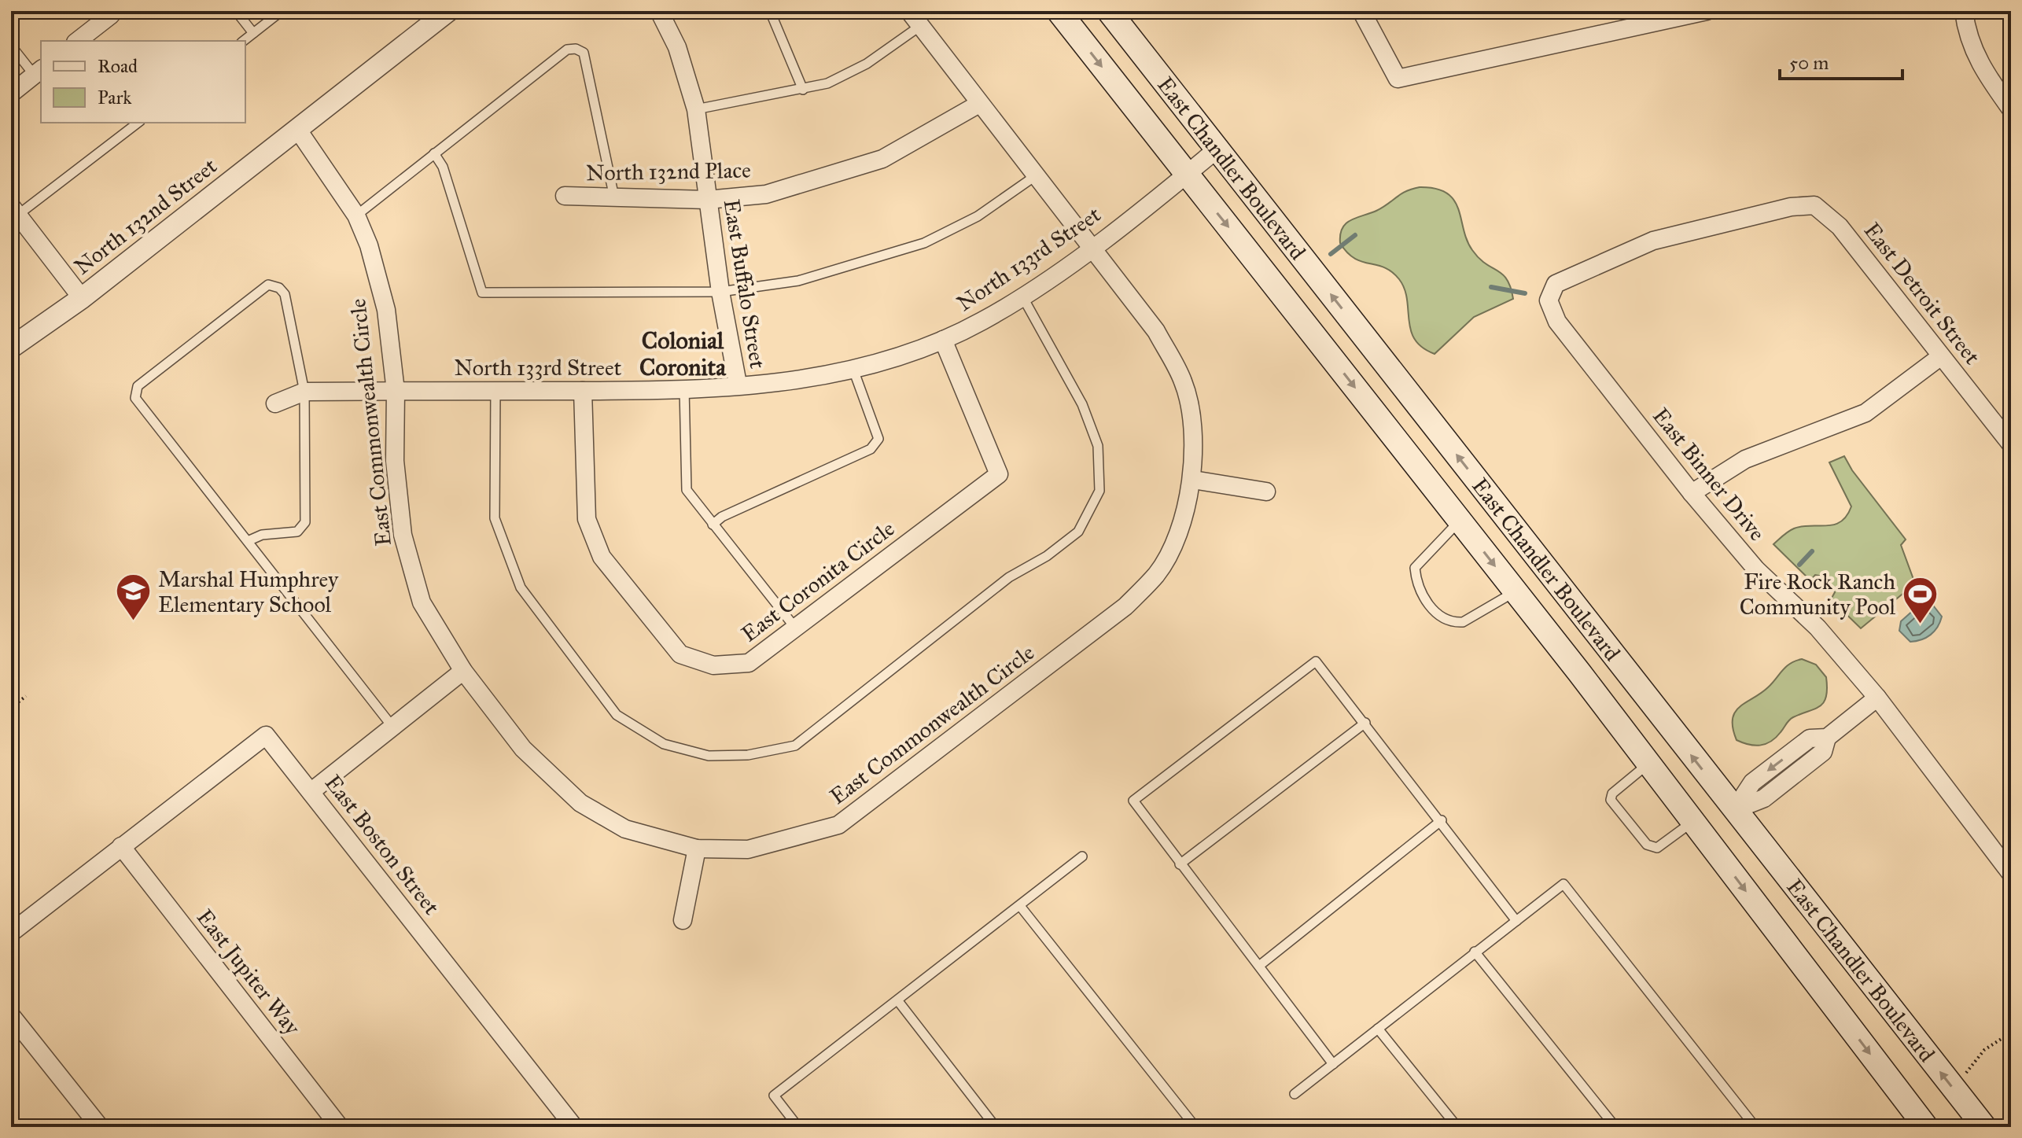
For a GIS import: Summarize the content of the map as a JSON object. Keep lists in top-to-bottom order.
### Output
{
  "streets": {
    "main road": ["East Chandler Boulevard"],
    "street": [
      "North 132nd Place",
      "North 132nd Street",
      "North 133rd Street",
      "East Buffalo Street",
      "East Detroit Street",
      "East Commonwealth Circle",
      "East Binner Drive",
      "East Coronita Circle",
      "East Boston Street",
      "East Jupiter Way"
    ]
  },
  "crossings": [
    ["East Chandler Boulevard", "North 133rd Street"],
    ["North 132nd Place", "East Buffalo Street"],
    ["North 132nd Place", "East Commonwealth Circle"],
    ["North 132nd Street", "East Commonwealth Circle"],
    ["North 133rd Street", "East Buffalo Street"],
    ["North 133rd Street", "East Commonwealth Circle"],
    ["North 133rd Street", "East Coronita Circle"],
    ["East Detroit Street", "East Binner Drive"],
    ["East Boston Street", "East Jupiter Way"]
  ],
  "districts": ["Colonial Coronita"],
  "places": {
    "school or university": ["Marshal Humphrey Elementary School"],
    "sports": ["Fire Rock Ranch Community Pool"]
  },
  "legend": ["Road", "Park"],
  "scale_bar": "50 m"
}
